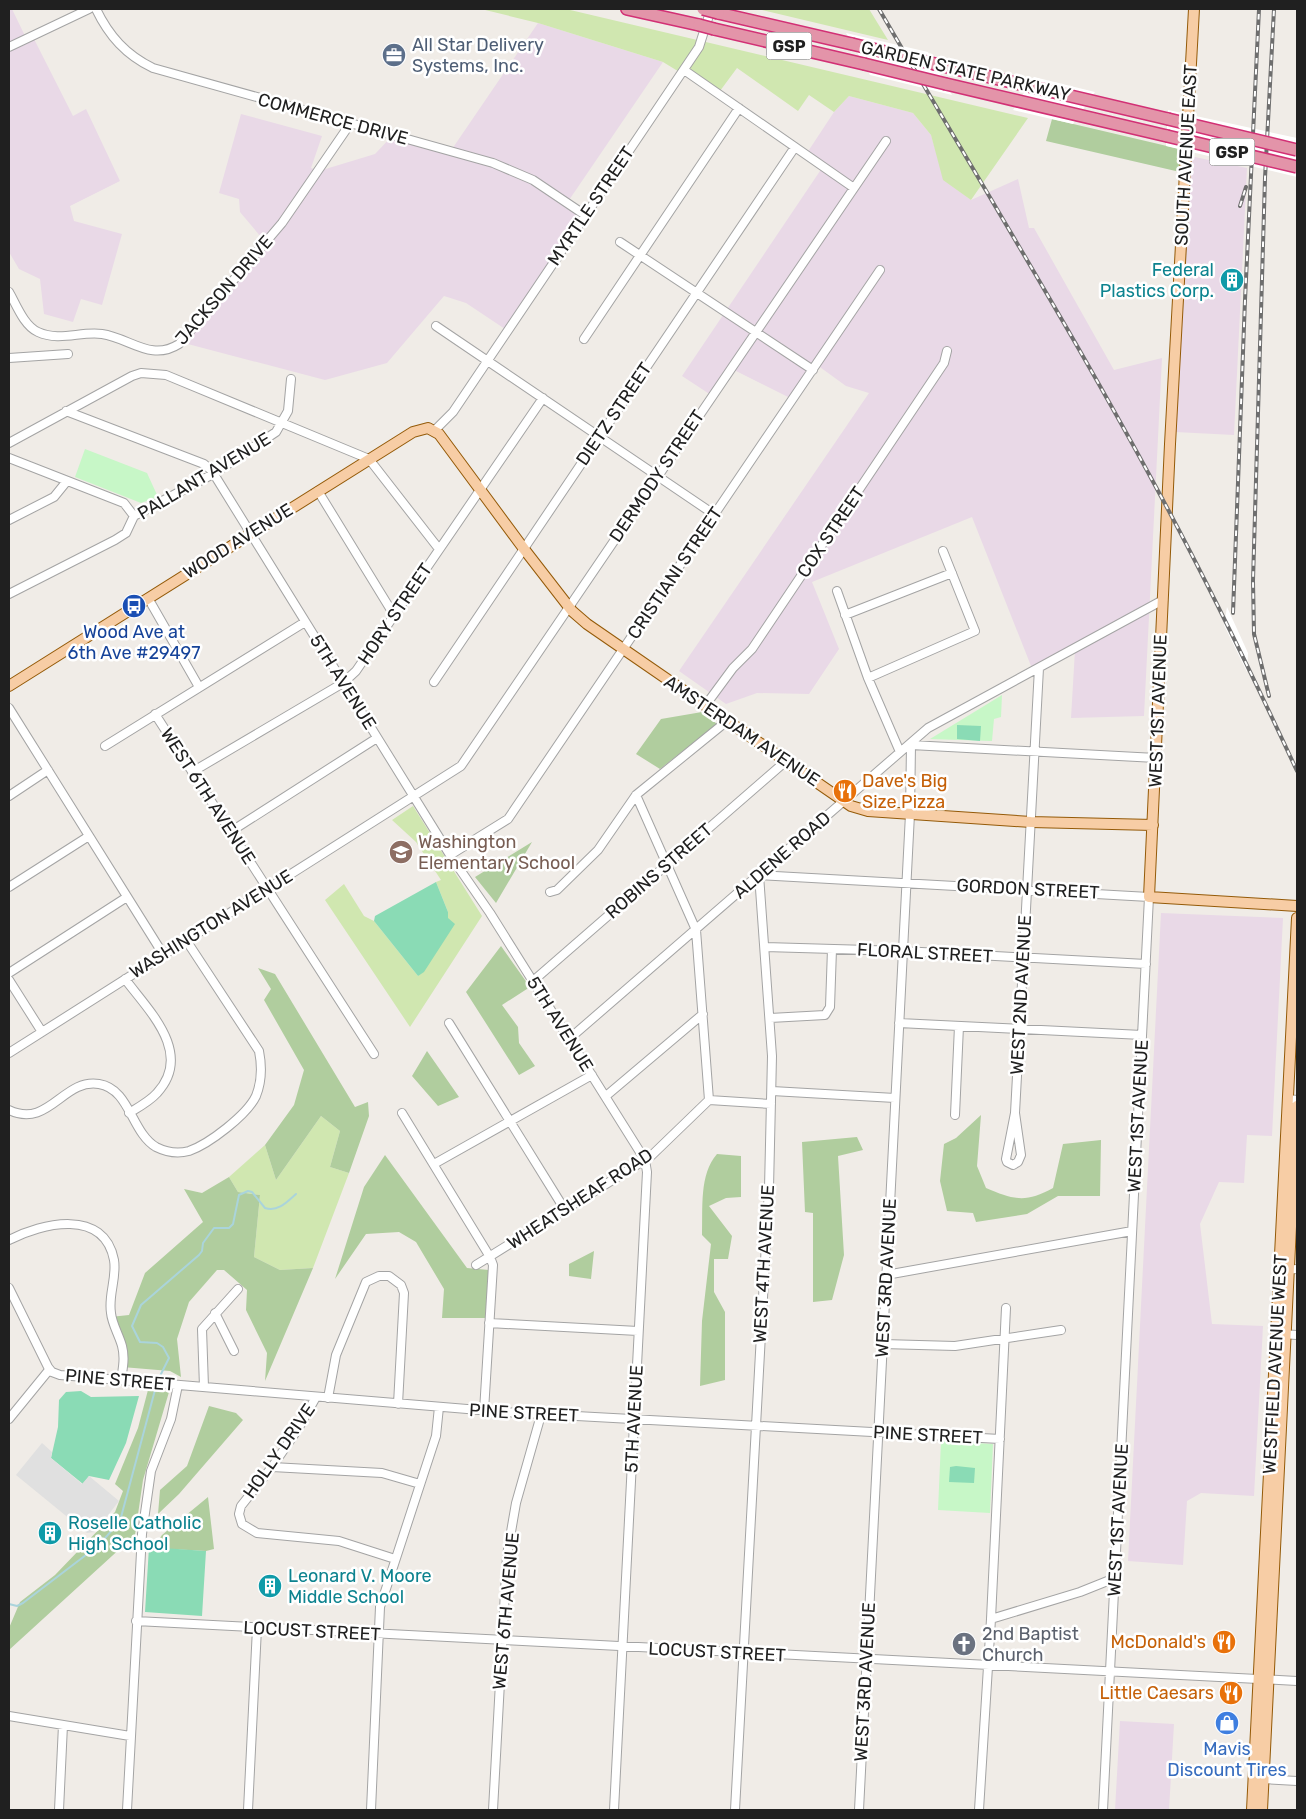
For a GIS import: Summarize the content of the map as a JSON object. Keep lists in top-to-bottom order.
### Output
{
  "streets": {
    "highway": ["GSP", "GARDEN STATE PARKWAY"],
    "main road": [
      "SOUTH AVENUE EAST",
      "WOOD AVENUE",
      "WEST 1ST AVENUE",
      "AMSTERDAM AVENUE",
      "GORDON STREET",
      "WESTFIELD AVENUE WEST"
    ],
    "street": [
      "COMMERCE DRIVE",
      "MYRTLE STREET",
      "JACKSON DRIVE",
      "DIETZ STREET",
      "PALLANT AVENUE",
      "DERMODY STREET",
      "COX STREET",
      "CRISTIANI STREET",
      "HORY STREET",
      "5TH AVENUE",
      "WEST 6TH AVENUE",
      "ALDENE ROAD",
      "ROBINS STREET",
      "WASHINGTON AVENUE",
      "FLORAL STREET",
      "WEST 2ND AVENUE",
      "WHEATSHEAF ROAD",
      "WEST 4TH AVENUE",
      "WEST 3RD AVENUE",
      "PINE STREET",
      "HOLLY DRIVE",
      "LOCUST STREET"
    ]
  },
  "crossings": [
    ["GARDEN STATE PARKWAY", "MYRTLE STREET"],
    ["COMMERCE DRIVE", "MYRTLE STREET"],
    ["COMMERCE DRIVE", "JACKSON DRIVE"],
    ["SOUTH AVENUE EAST", "WEST 1ST AVENUE"],
    ["MYRTLE STREET", "WOOD AVENUE"],
    ["MYRTLE STREET", "AMSTERDAM AVENUE"],
    ["DIETZ STREET", "AMSTERDAM AVENUE"],
    ["PALLANT AVENUE", "5TH AVENUE"],
    ["DERMODY STREET", "5TH AVENUE"],
    ["DERMODY STREET", "AMSTERDAM AVENUE"],
    ["DERMODY STREET", "WASHINGTON AVENUE"],
    ["COX STREET", "AMSTERDAM AVENUE"],
    ["WOOD AVENUE", "5TH AVENUE"],
    ["WOOD AVENUE", "AMSTERDAM AVENUE"],
    ["CRISTIANI STREET", "5TH AVENUE"],
    ["CRISTIANI STREET", "AMSTERDAM AVENUE"],
    ["HORY STREET", "5TH AVENUE"],
    ["HORY STREET", "AMSTERDAM AVENUE"],
    ["HORY STREET", "WEST 6TH AVENUE"],
    ["5TH AVENUE", "ALDENE ROAD"],
    ["5TH AVENUE", "ROBINS STREET"],
    ["5TH AVENUE", "WASHINGTON AVENUE"],
    ["5TH AVENUE", "WHEATSHEAF ROAD"],
    ["5TH AVENUE", "PINE STREET"],
    ["5TH AVENUE", "LOCUST STREET"],
    ["WEST 1ST AVENUE", "AMSTERDAM AVENUE"],
    ["WEST 1ST AVENUE", "ALDENE ROAD"],
    ["WEST 1ST AVENUE", "GORDON STREET"],
    ["WEST 1ST AVENUE", "FLORAL STREET"],
    ["WEST 1ST AVENUE", "LOCUST STREET"],
    ["AMSTERDAM AVENUE", "ALDENE ROAD"],
    ["AMSTERDAM AVENUE", "ROBINS STREET"],
    ["AMSTERDAM AVENUE", "WEST 2ND AVENUE"],
    ["AMSTERDAM AVENUE", "WEST 3RD AVENUE"],
    ["WEST 6TH AVENUE", "WASHINGTON AVENUE"],
    ["WEST 6TH AVENUE", "PINE STREET"],
    ["WEST 6TH AVENUE", "LOCUST STREET"],
    ["ALDENE ROAD", "GORDON STREET"],
    ["ALDENE ROAD", "WEST 2ND AVENUE"],
    ["ALDENE ROAD", "WEST 4TH AVENUE"],
    ["ALDENE ROAD", "WEST 3RD AVENUE"],
    ["GORDON STREET", "WEST 2ND AVENUE"],
    ["GORDON STREET", "WEST 4TH AVENUE"],
    ["GORDON STREET", "WEST 3RD AVENUE"],
    ["FLORAL STREET", "WEST 2ND AVENUE"],
    ["FLORAL STREET", "WEST 4TH AVENUE"],
    ["FLORAL STREET", "WEST 3RD AVENUE"],
    ["WEST 4TH AVENUE", "PINE STREET"],
    ["WEST 4TH AVENUE", "LOCUST STREET"],
    ["WEST 3RD AVENUE", "PINE STREET"],
    ["WEST 3RD AVENUE", "LOCUST STREET"],
    ["WESTFIELD AVENUE WEST", "LOCUST STREET"],
    ["PINE STREET", "HOLLY DRIVE"]
  ],
  "places": {
    "office": ["All Star Delivery Systems, Inc."],
    "building": ["Federal Plastics Corp.", "Roselle Catholic High School", "Leonard V. Moore Middle School"],
    "bus stop": ["Wood Ave at 6th Ave #29497"],
    "restaurant": ["Dave's Big Size Pizza", "McDonald's", "Little Caesars"],
    "school or university": ["Washington Elementary School"],
    "church": ["2nd Baptist Church"],
    "shop": ["Mavis Discount Tires"]
  }
}
